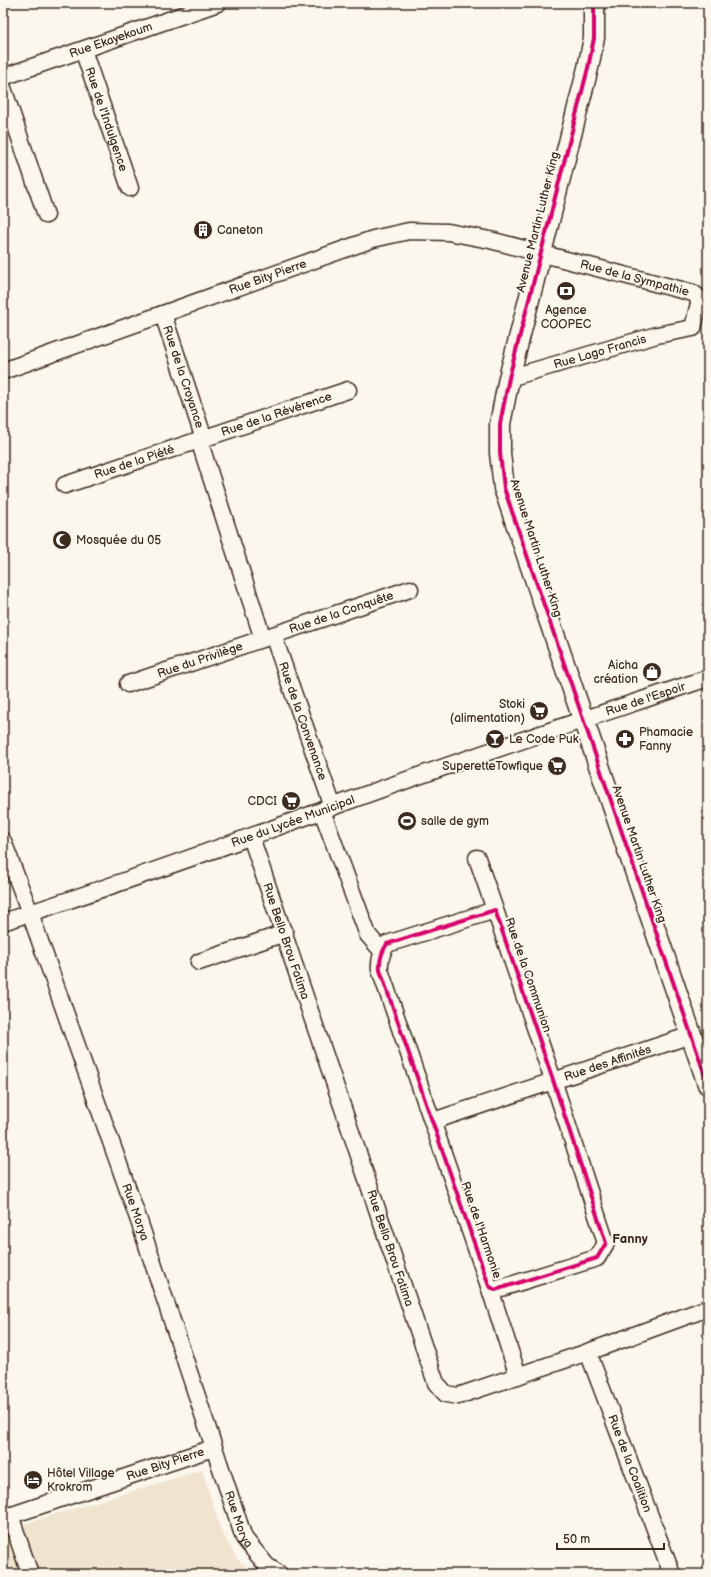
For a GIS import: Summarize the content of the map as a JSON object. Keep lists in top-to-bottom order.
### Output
{
  "streets": {
    "street": [
      "Rue Ekayekoum",
      "Rue de l'Indulgence",
      "Avenue Martin Luther King",
      "Rue Bity Pierre",
      "Rue de la Sympathie",
      "Rue Lago Francis",
      "Rue de la Croyance",
      "Rue de la Révérence",
      "Rue de la Piété",
      "Rue de la Conquête",
      "Rue du Privilège",
      "Rue de l'Espoir",
      "Rue de la Convenance",
      "Rue du Lycée Municipal",
      "Rue Bello Brou Fatima",
      "Rue de la Communion",
      "Rue des Affinités",
      "Rue Morya",
      "Rue de l'Harmonie",
      "Rue de la Coalition"
    ]
  },
  "crossings": [
    ["Rue Ekayekoum", "Rue de l'Indulgence"],
    ["Avenue Martin Luther King", "Rue Bity Pierre"],
    ["Avenue Martin Luther King", "Rue de la Sympathie"],
    ["Avenue Martin Luther King", "Rue Lago Francis"],
    ["Avenue Martin Luther King", "Rue de l'Espoir"],
    ["Avenue Martin Luther King", "Rue du Lycée Municipal"],
    ["Avenue Martin Luther King", "Rue des Affinités"],
    ["Rue Bity Pierre", "Rue de la Sympathie"],
    ["Rue Bity Pierre", "Rue de la Croyance"],
    ["Rue Bity Pierre", "Rue Morya"],
    ["Rue de la Sympathie", "Rue Lago Francis"],
    ["Rue de la Croyance", "Rue de la Révérence"],
    ["Rue de la Croyance", "Rue de la Piété"],
    ["Rue de la Croyance", "Rue de la Conquête"],
    ["Rue de la Croyance", "Rue du Privilège"],
    ["Rue de la Croyance", "Rue de la Convenance"],
    ["Rue de la Révérence", "Rue de la Piété"],
    ["Rue de la Conquête", "Rue du Privilège"],
    ["Rue de la Conquête", "Rue de la Convenance"],
    ["Rue du Privilège", "Rue de la Convenance"],
    ["Rue de l'Espoir", "Rue du Lycée Municipal"],
    ["Rue de la Convenance", "Rue du Lycée Municipal"],
    ["Rue de la Convenance", "Rue de la Communion"],
    ["Rue du Lycée Municipal", "Rue Bello Brou Fatima"],
    ["Rue du Lycée Municipal", "Rue Morya"],
    ["Rue Bello Brou Fatima", "Rue de la Coalition"],
    ["Rue de la Communion", "Rue des Affinités"],
    ["Rue de la Communion", "Rue de l'Harmonie"],
    ["Rue des Affinités", "Rue de l'Harmonie"]
  ],
  "districts": ["Fanny"],
  "places": {
    "building": ["Caneton"],
    "bank": ["Agence COOPEC"],
    "mosque": ["Mosquée du 05"],
    "shop": ["Aicha création"],
    "supermarket": ["Stoki (alimentation)", "SuperetteTowfique", "CDCI"],
    "bar": ["Le Code Puk"],
    "pharmacy": ["Phamacie Fanny"],
    "sports": ["salle de gym"],
    "hotel": ["Hôtel Village Krokrom"]
  },
  "scale_bar": "50 m"
}
